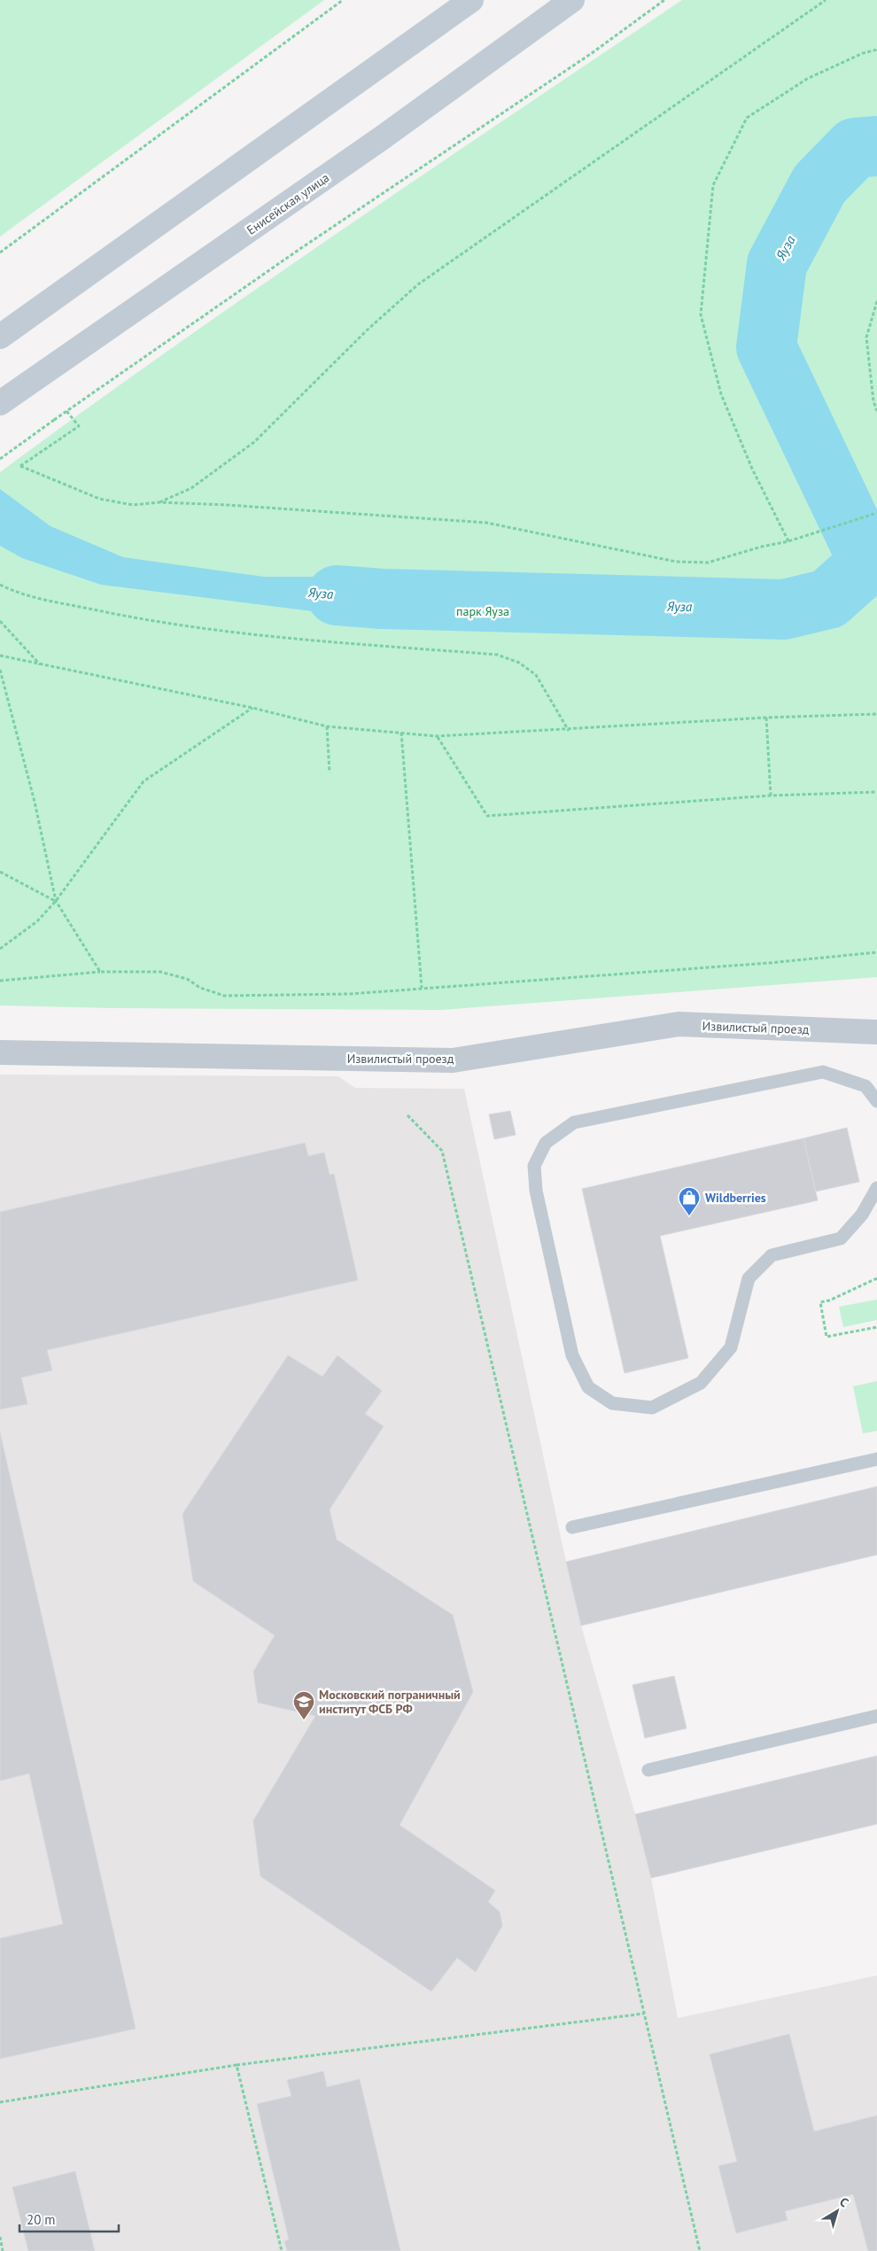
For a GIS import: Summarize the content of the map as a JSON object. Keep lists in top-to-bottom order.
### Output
{
  "streets": {
    "main road": ["Енисейская улица"],
    "street": ["Извилистый проезд"]
  },
  "water": ["Яуза"],
  "parks": ["парк Яуза"],
  "places": {
    "shop": ["Wildberries"],
    "school or university": ["Московский пограничный институт ФСБ РФ"]
  },
  "scale_bar": "20 m",
  "north": "top right"
}
